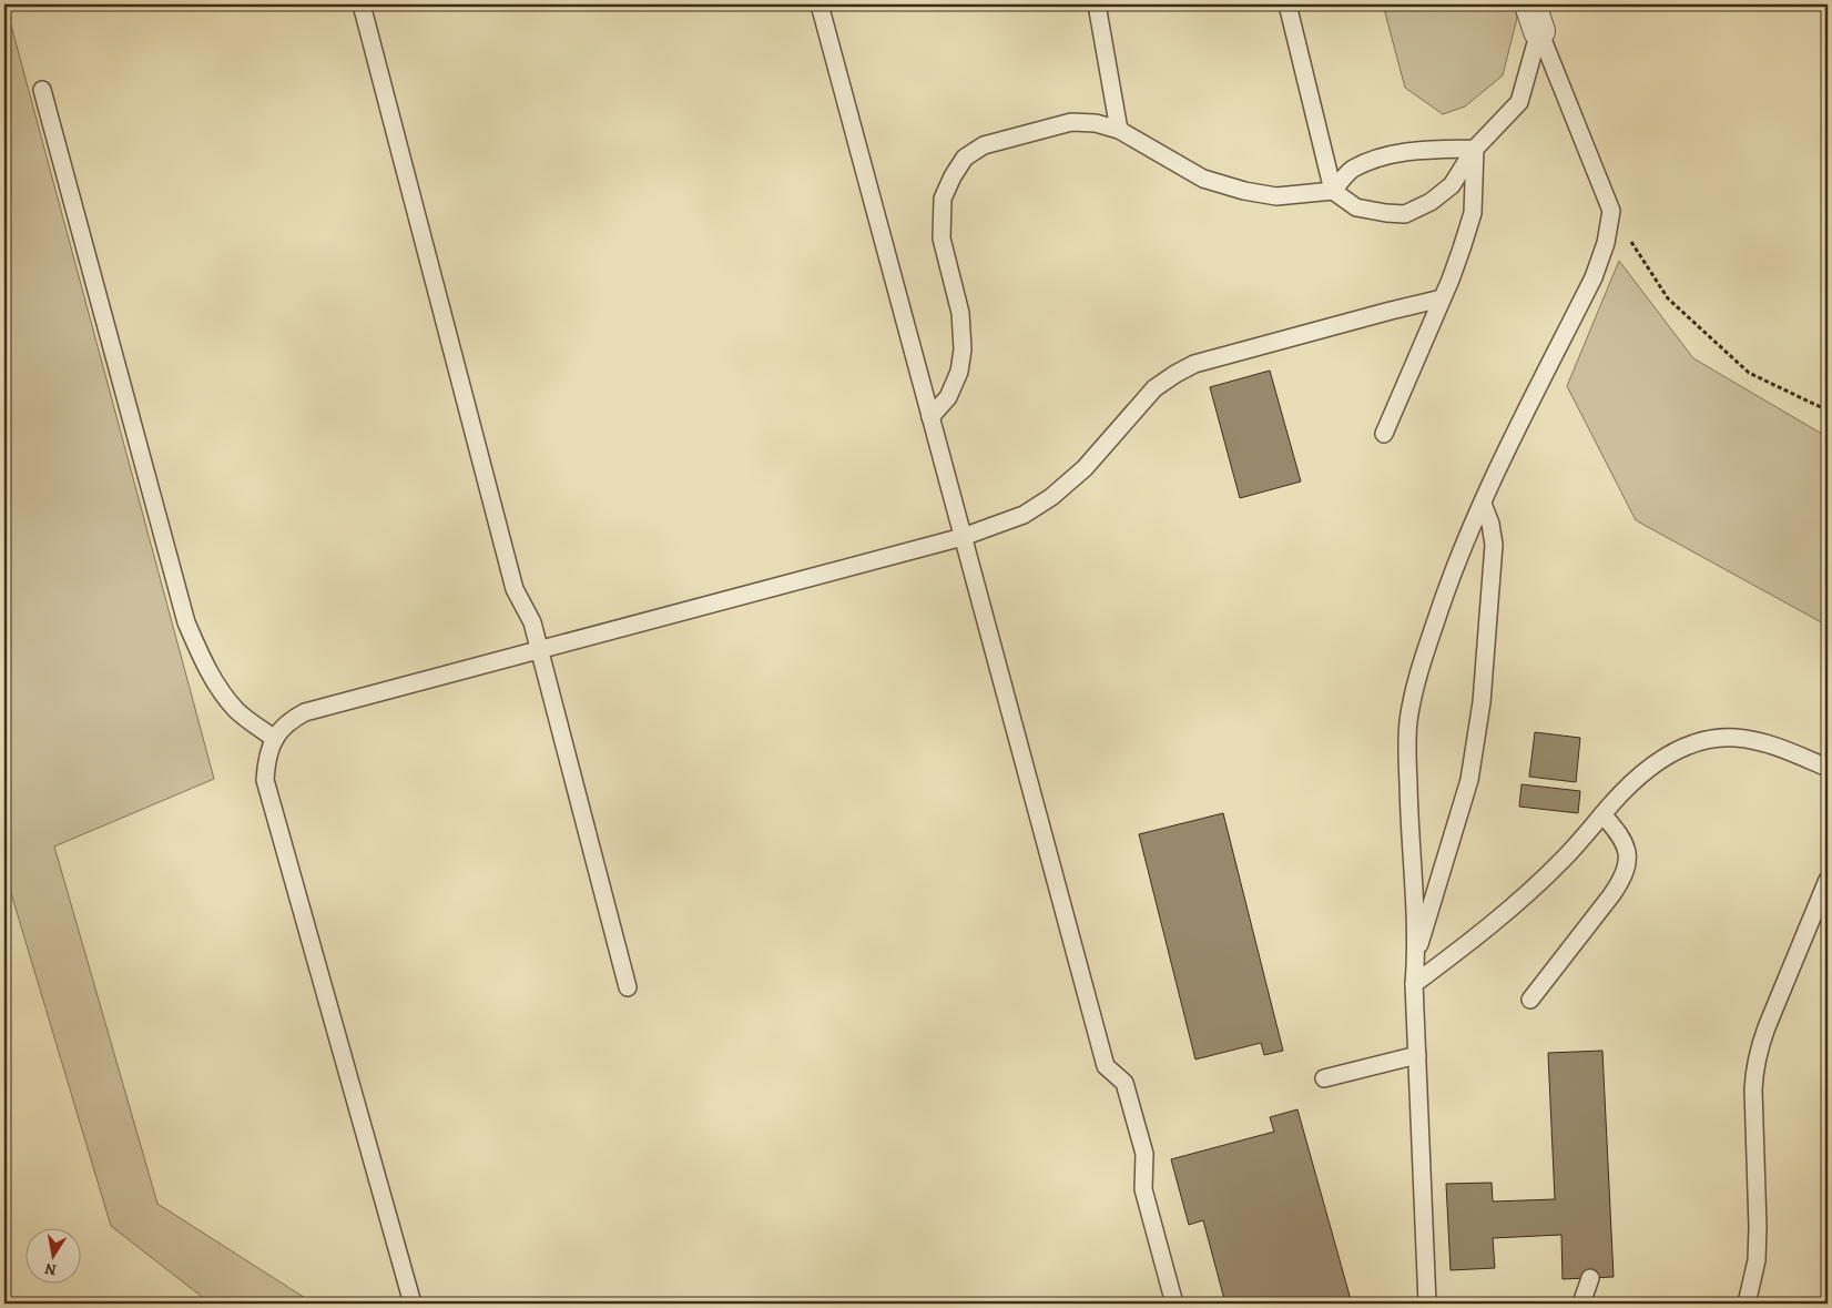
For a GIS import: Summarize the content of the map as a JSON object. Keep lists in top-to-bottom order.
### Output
{
  "north": "bottom"
}
